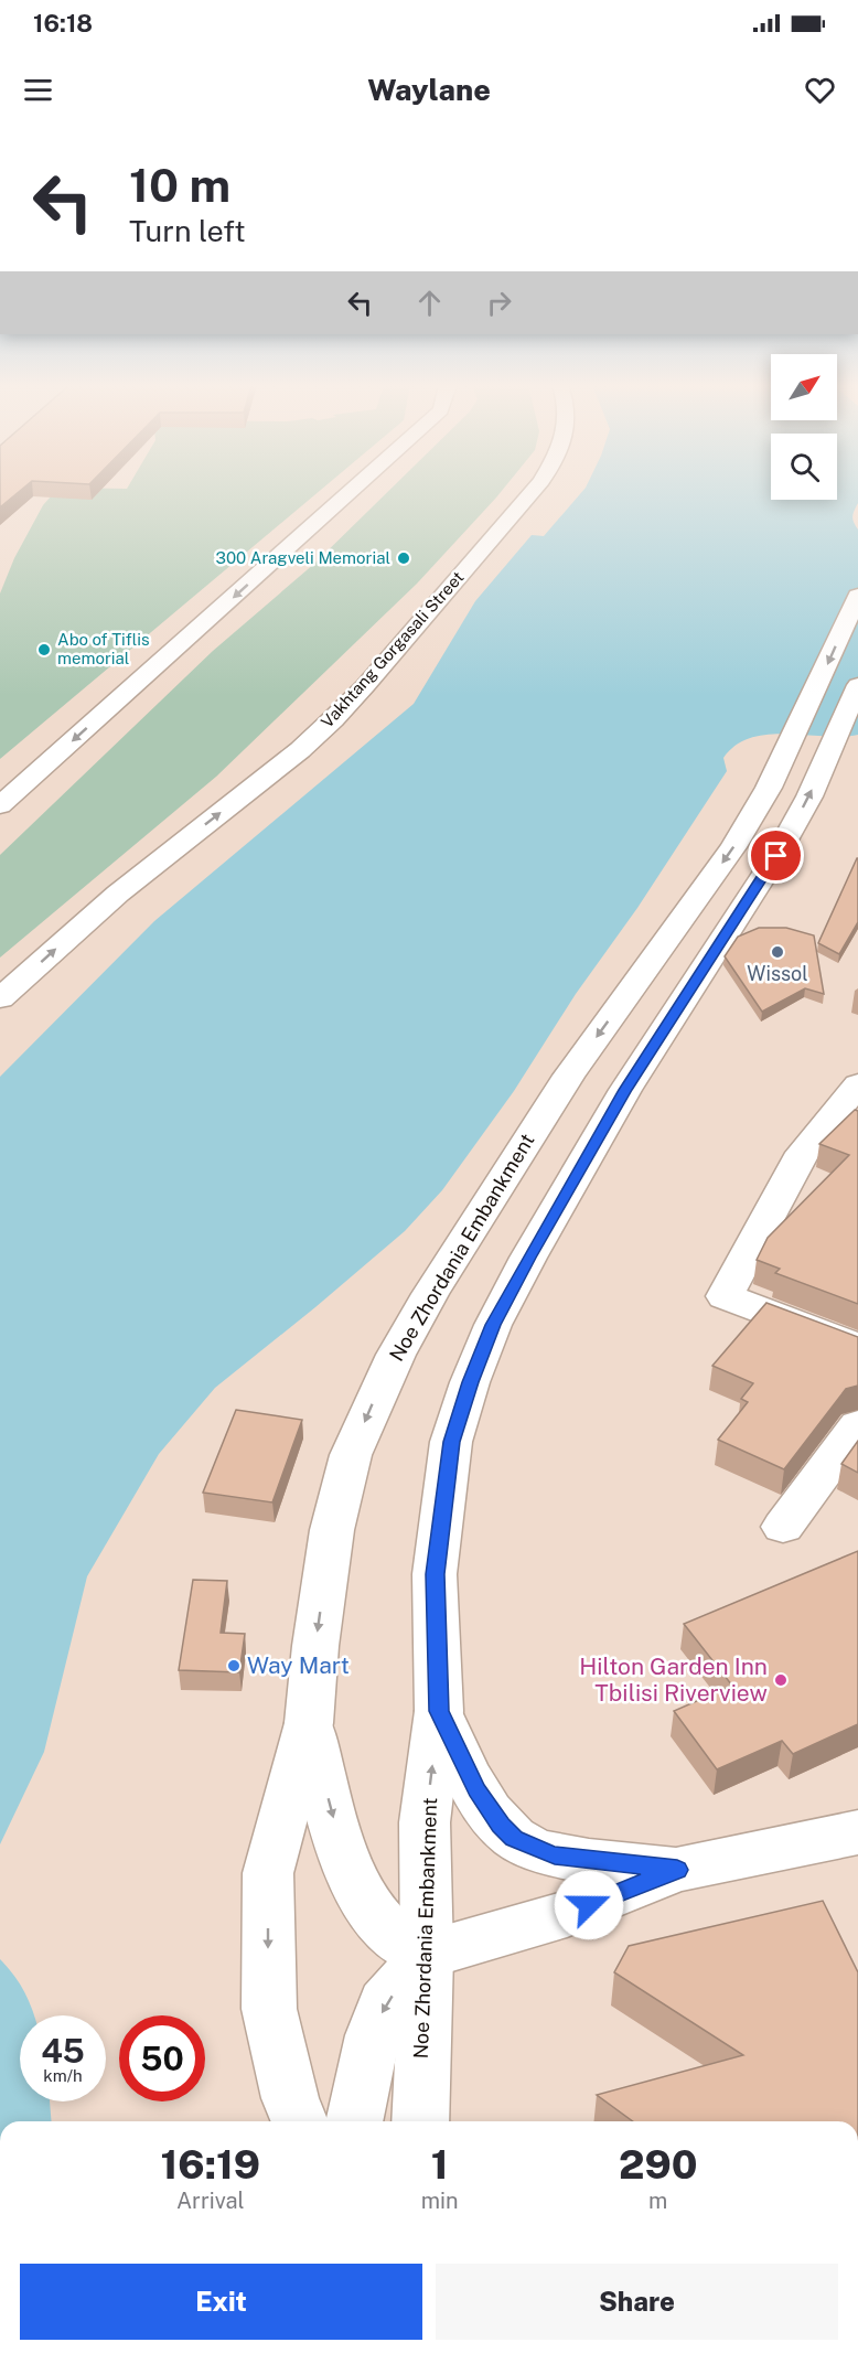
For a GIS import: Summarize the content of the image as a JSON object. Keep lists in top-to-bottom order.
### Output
{
  "streets": {
    "main road": ["Vakhtang Gorgasali Street", "Noe Zhordania Embankment"]
  },
  "places": [
    "300 Aragveli Memorial",
    "Abo of Tiflis memorial",
    "Wissol",
    "Way Mart",
    "Hilton Garden Inn Tbilisi Riverview"
  ],
  "north": "top right",
  "page": {
    "status": "16:18",
    "header": "Waylane",
    "turn": ["10 m", "Turn left"],
    "speed": "45 km/h",
    "limit": "50",
    "eta": [
      "16:19",
      "Arrival",
      "1",
      "min",
      "290",
      "m"
    ],
    "buttons": ["Exit", "Share"]
  }
}
